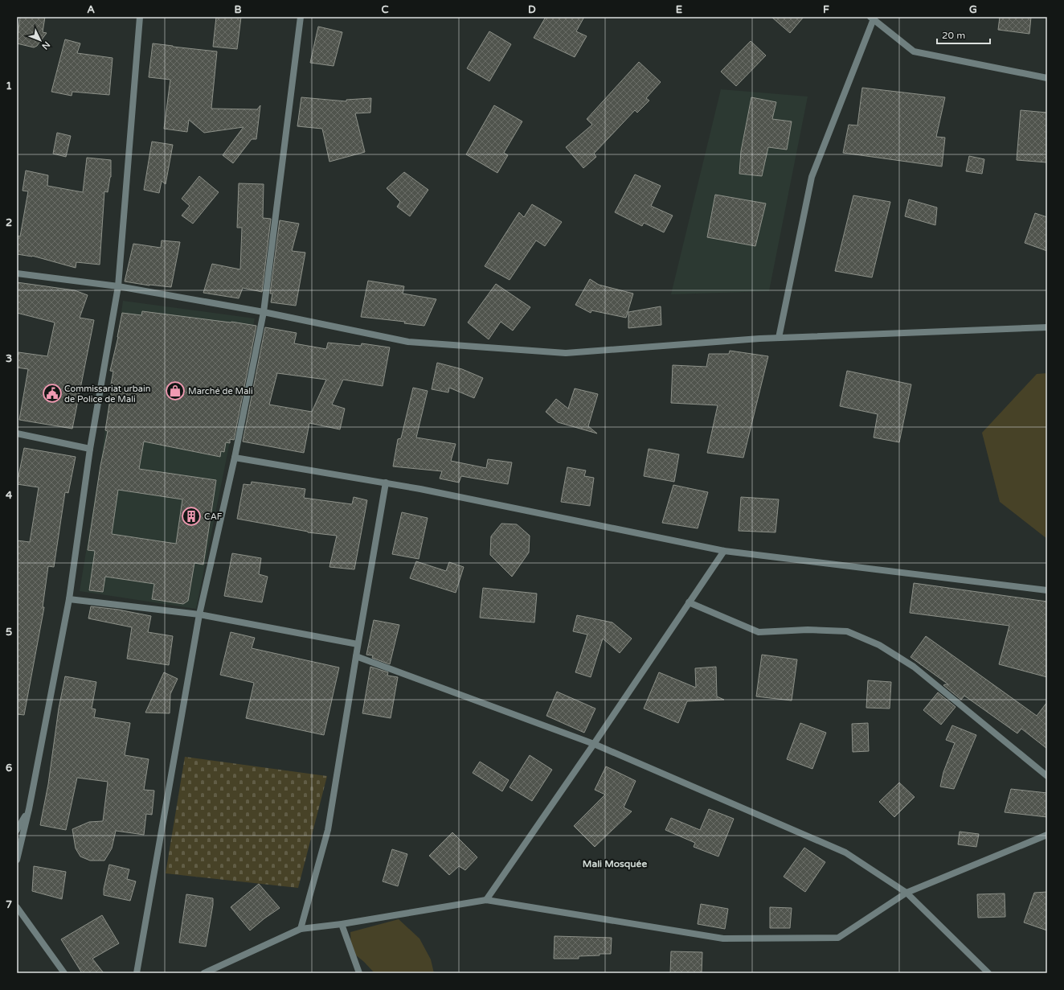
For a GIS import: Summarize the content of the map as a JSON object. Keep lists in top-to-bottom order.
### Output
{
  "districts": ["Mali Mosquée"],
  "places": {
    "shop": ["Marché de Mali"],
    "public building": ["Commissariat urbain de Police de Mali"],
    "building": ["CAF"]
  },
  "scale_bar": "20 m",
  "north": "bottom right",
  "grid": {
    "columns": [
      "A",
      "B",
      "C",
      "D",
      "E",
      "F",
      "G"
    ],
    "rows": [
      "1",
      "2",
      "3",
      "4",
      "5",
      "6",
      "7"
    ]
  }
}
